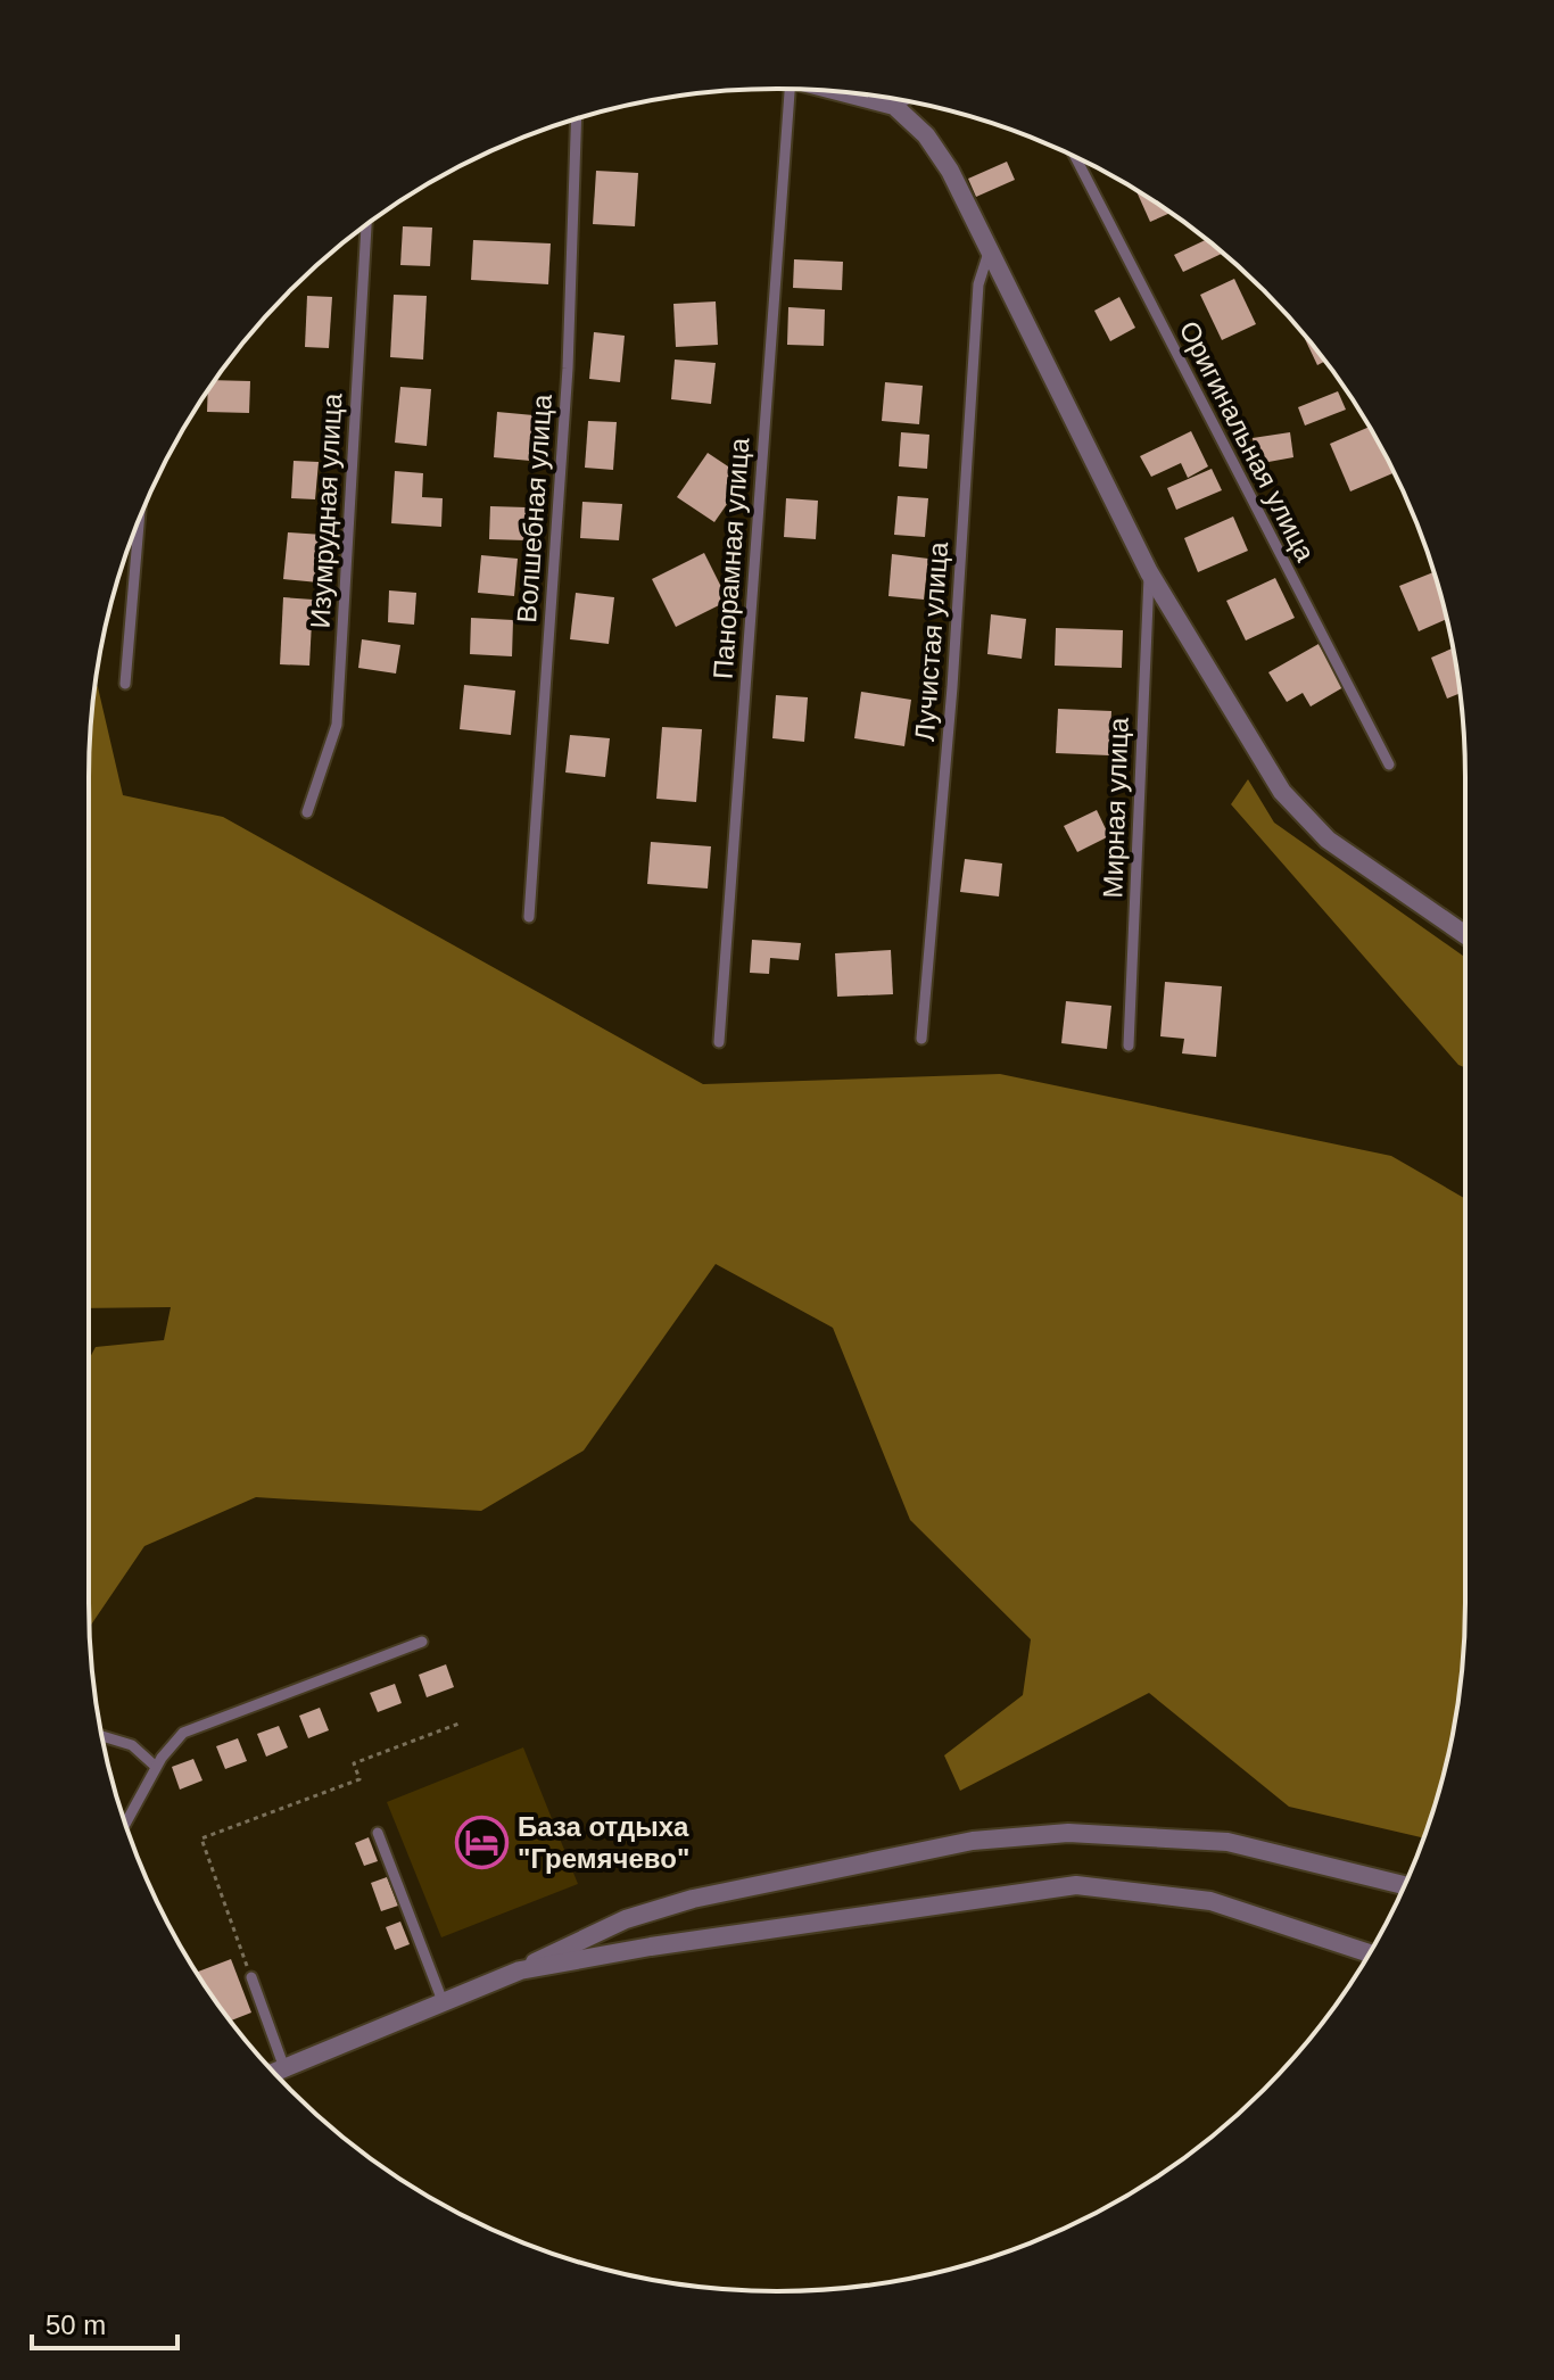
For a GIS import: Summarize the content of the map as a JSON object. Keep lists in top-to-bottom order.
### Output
{
  "streets": {
    "lane": [
      "Оригинальная улица",
      "Волшебная улица",
      "Изумрудная улица",
      "Панорамная улица",
      "Лучистая улица",
      "Мирная улица"
    ]
  },
  "places": {
    "hotel": ["База отдыха \"Гремячево\""]
  },
  "scale_bar": "50 m"
}
